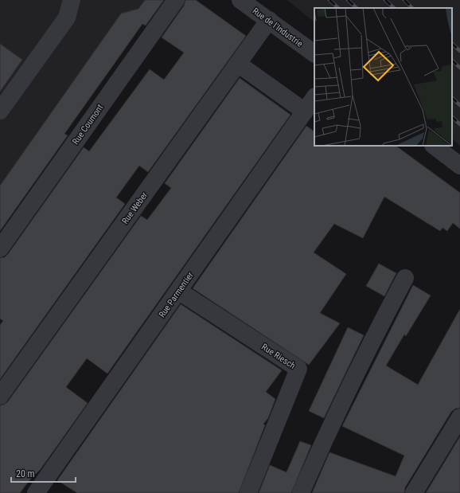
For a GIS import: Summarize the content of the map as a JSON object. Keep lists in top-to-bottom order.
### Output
{
  "streets": {
    "street": [
      "Rue de l'Industrie",
      "Rue Coumont",
      "Rue Weber",
      "Rue Parmentier",
      "Rue Riesch"
    ]
  },
  "crossings": [
    ["Rue de l'Industrie", "Rue Weber"],
    ["Rue Parmentier", "Rue Riesch"]
  ],
  "scale_bar": "20 m"
}
